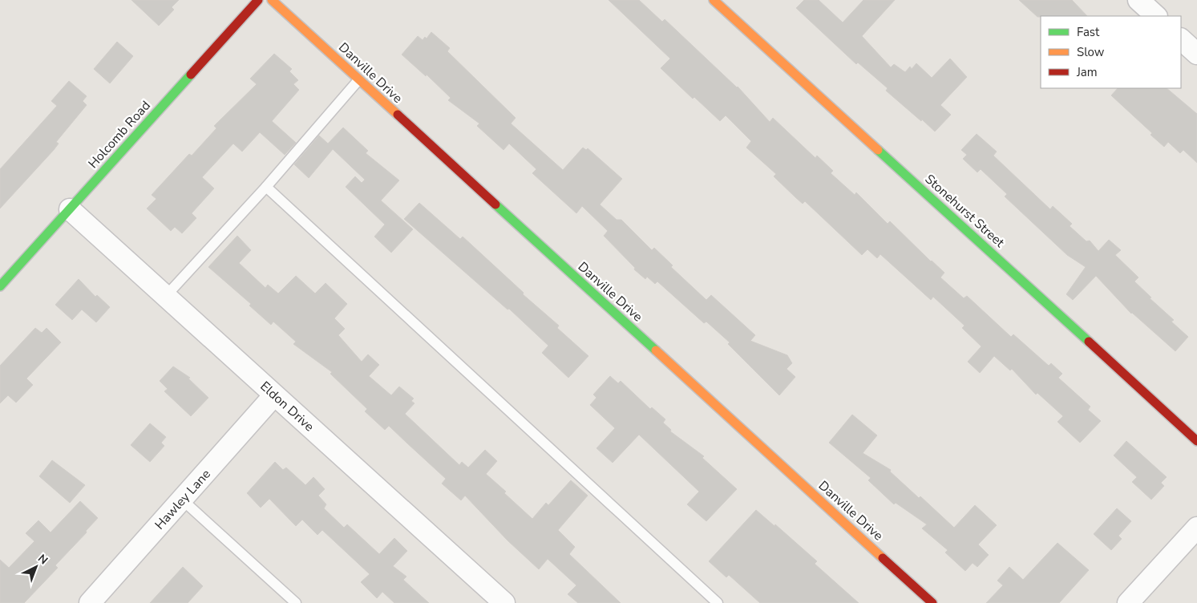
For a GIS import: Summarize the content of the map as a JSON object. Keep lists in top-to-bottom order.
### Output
{
  "streets": {
    "street": [
      "Danville Drive",
      "Holcomb Road",
      "Stonehurst Street",
      "Eldon Drive",
      "Hawley Lane"
    ]
  },
  "crossings": [
    ["Holcomb Road", "Eldon Drive"],
    ["Eldon Drive", "Hawley Lane"]
  ],
  "legend": ["Fast", "Slow", "Jam"],
  "north": "top right"
}
